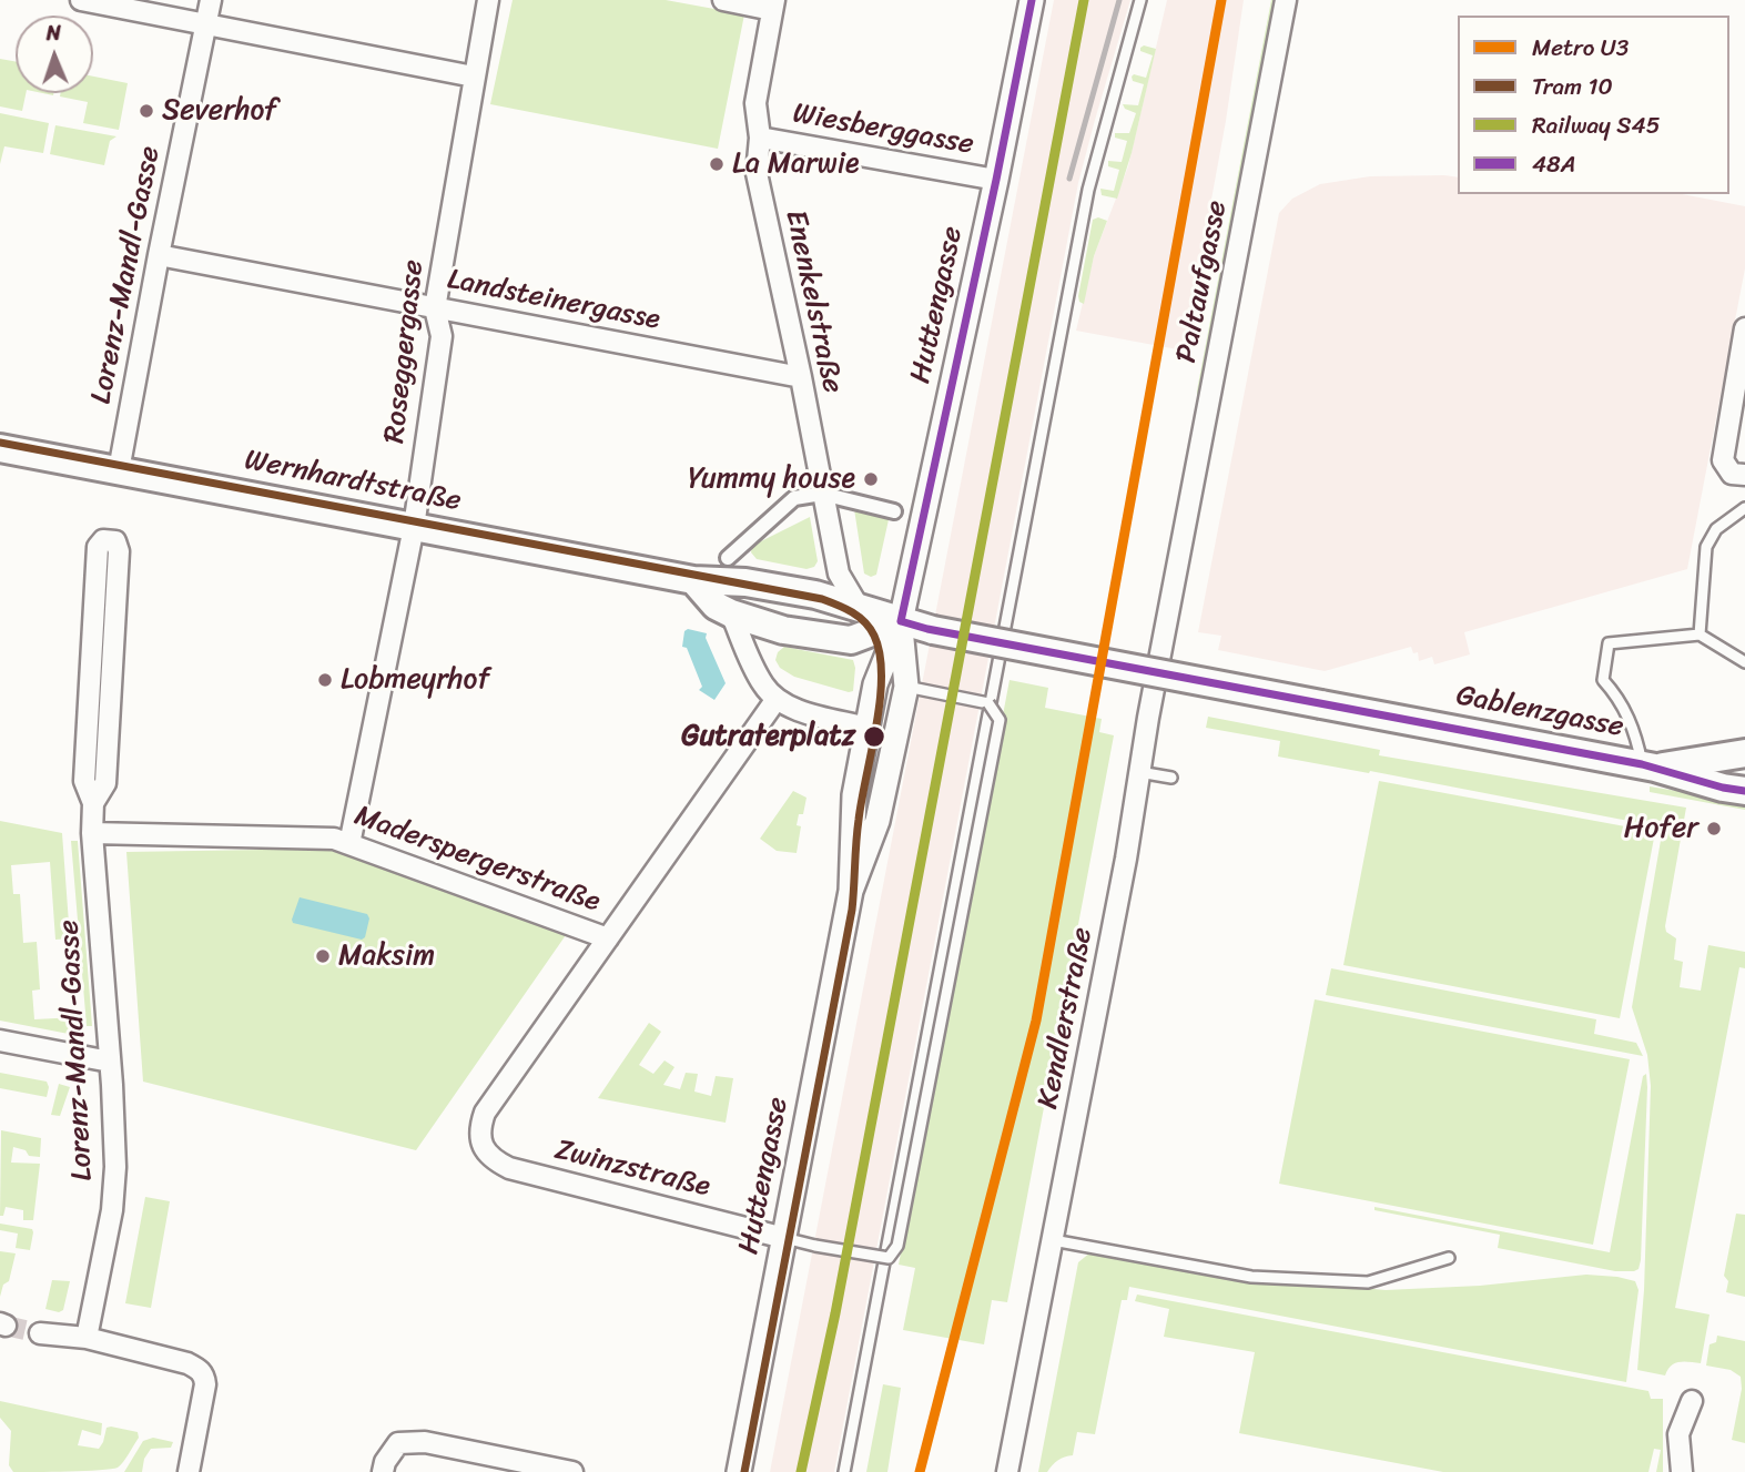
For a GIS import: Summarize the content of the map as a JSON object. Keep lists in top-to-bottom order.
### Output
{
  "streets": {
    "main road": ["Wernhardtstraße", "Gablenzgasse"],
    "street": [
      "Wiesberggasse",
      "Lorenz-Mandl-Gasse",
      "Paltaufgasse",
      "Landsteinergasse",
      "Enenkelstraße",
      "Huttengasse",
      "Roseggergasse",
      "Maderspergerstraße",
      "Kendlerstraße",
      "Zwinzstraße"
    ]
  },
  "crossings": [
    ["Wiesberggasse", "Enenkelstraße"],
    ["Wiesberggasse", "Huttengasse"],
    ["Lorenz-Mandl-Gasse", "Landsteinergasse"],
    ["Lorenz-Mandl-Gasse", "Wernhardtstraße"],
    ["Lorenz-Mandl-Gasse", "Maderspergerstraße"],
    ["Paltaufgasse", "Kendlerstraße"],
    ["Landsteinergasse", "Enenkelstraße"],
    ["Landsteinergasse", "Roseggergasse"],
    ["Enenkelstraße", "Wernhardtstraße"],
    ["Huttengasse", "Wernhardtstraße"],
    ["Huttengasse", "Zwinzstraße"],
    ["Roseggergasse", "Wernhardtstraße"],
    ["Roseggergasse", "Maderspergerstraße"],
    ["Wernhardtstraße", "Gablenzgasse"],
    ["Maderspergerstraße", "Zwinzstraße"]
  ],
  "places": [
    "Severhof",
    "La Marwie",
    "Yummy house",
    "Lobmeyrhof",
    "Gutraterplatz",
    "Hofer",
    "Maksim"
  ],
  "lines": [
    "metro line U3",
    "rail line S45",
    "transit line 48A",
    "tram line 10"
  ],
  "legend": [
    "Metro U3",
    "Tram 10",
    "Railway S45",
    "48A"
  ],
  "north": "top"
}
